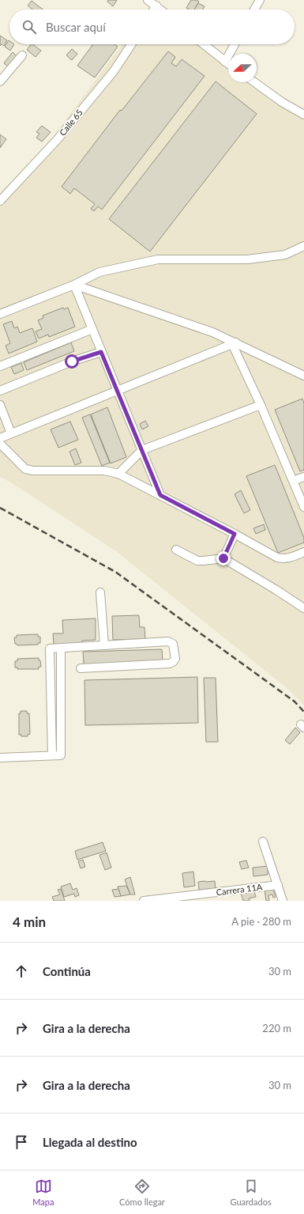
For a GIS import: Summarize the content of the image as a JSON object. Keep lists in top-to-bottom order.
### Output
{
  "streets": {
    "street": ["Calle 65", "Carrera 11A"]
  },
  "north": "left",
  "page": {
    "search": "Buscar aquí",
    "heading": ["4 min", "A pie · 280 m"],
    "list": [
      ["Continúa", "30 m"],
      ["Gira a la derecha", "220 m"],
      ["Gira a la derecha", "30 m"],
      "Llegada al destino"
    ],
    "nav": ["Mapa", "Cómo llegar", "Guardados"]
  }
}
